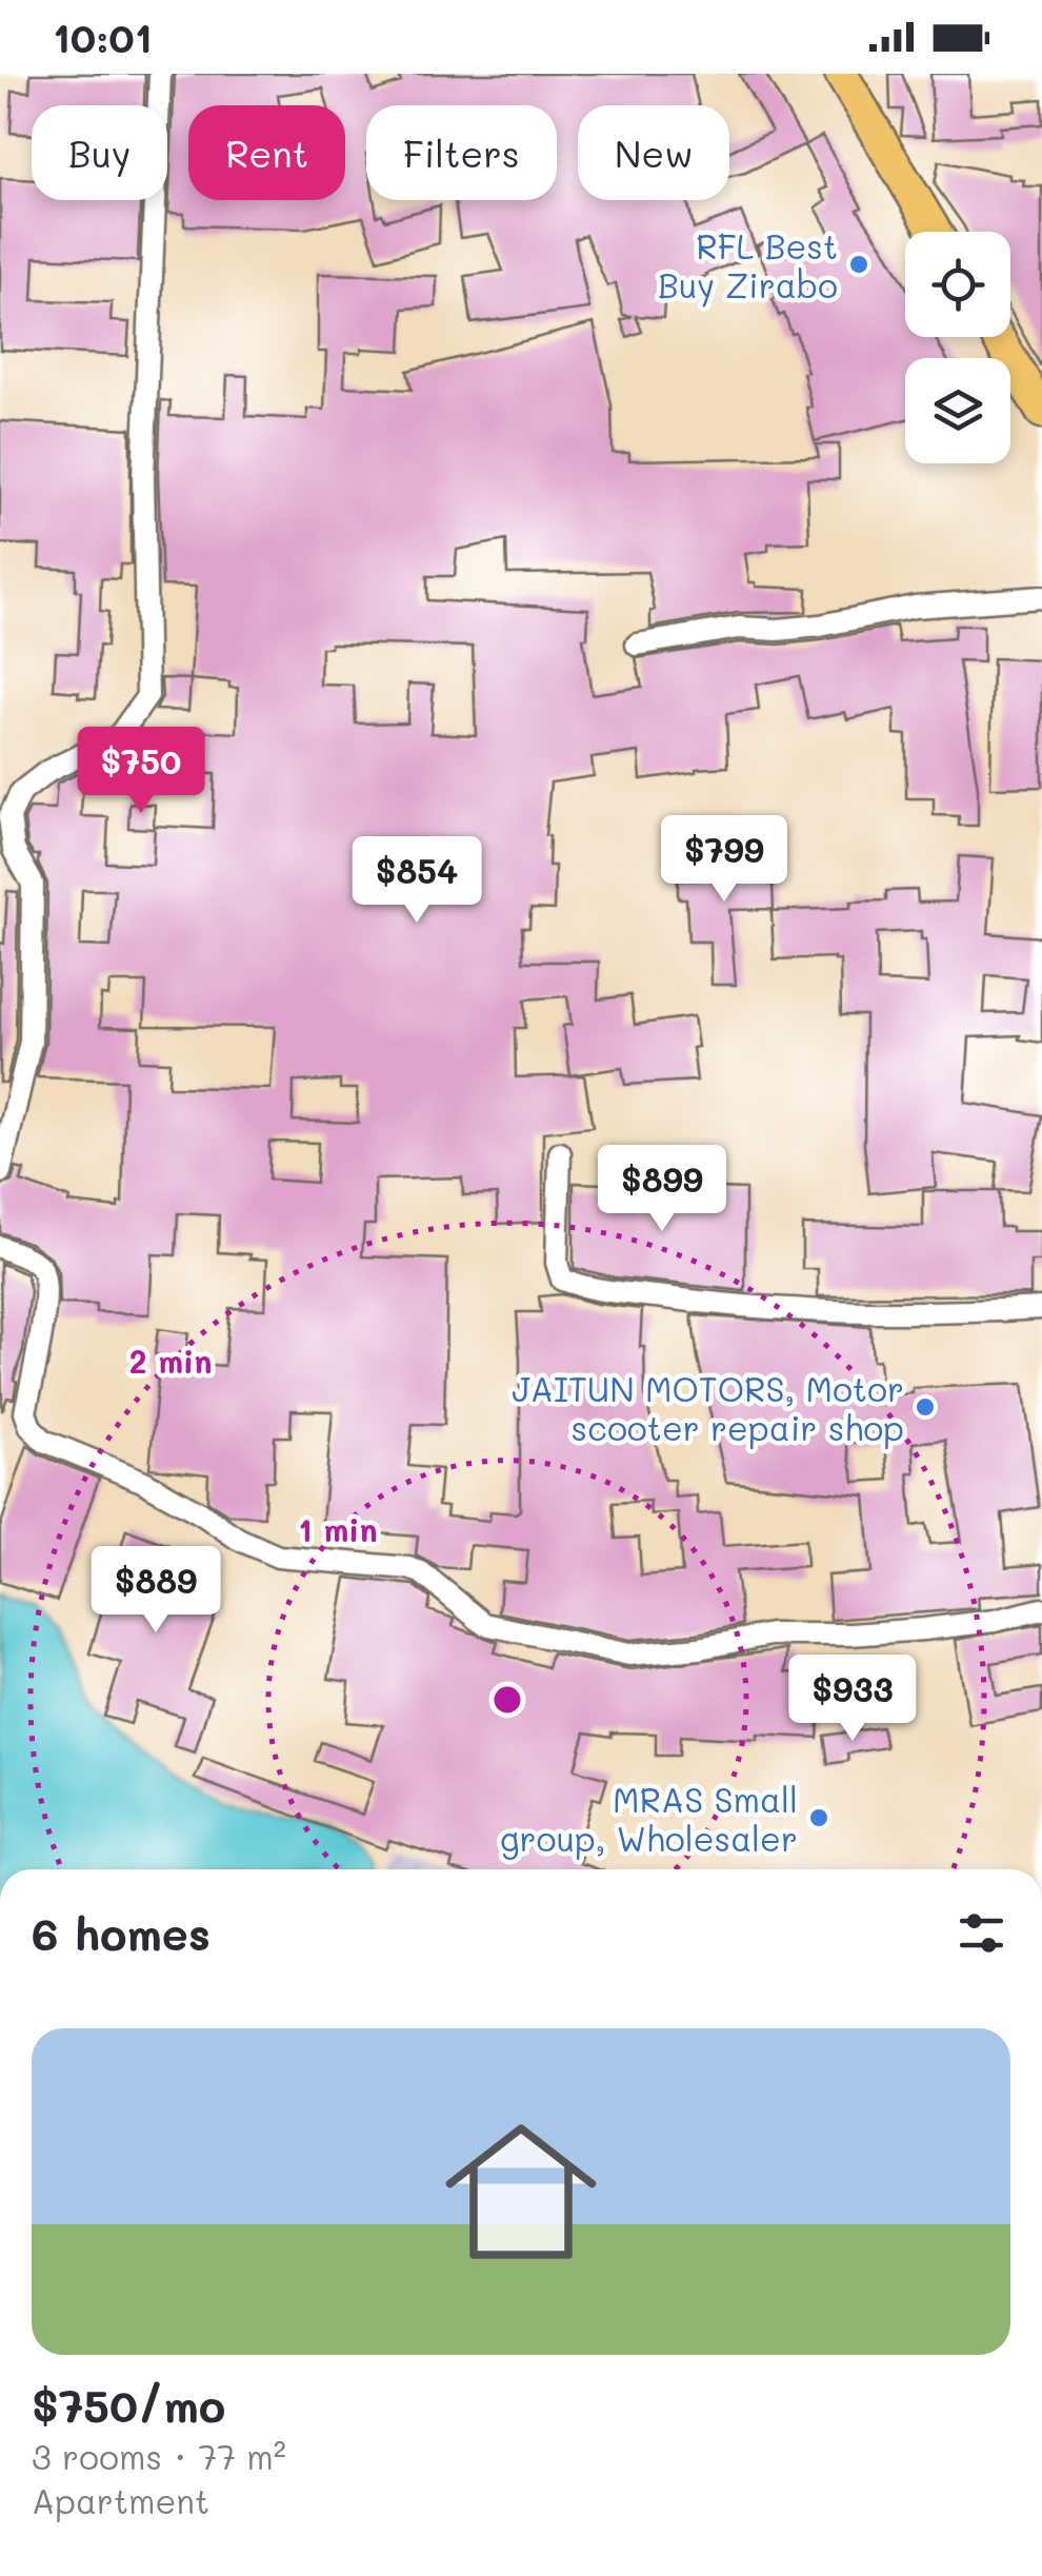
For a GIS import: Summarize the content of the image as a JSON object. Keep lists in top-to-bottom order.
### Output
{
  "places": ["RFL Best Buy Zirabo", "JAITUN MOTORS, Motor scooter repair shop", "MRAS Small group, Wholesaler"],
  "page": {
    "status": "10:01",
    "chip": [
      "Buy",
      "Rent",
      "Filters",
      "New"
    ],
    "price": [
      "$750",
      "$799",
      "$854",
      "$899",
      "$889",
      "$933"
    ],
    "heading": "6 homes",
    "list": [
      {
        "name": "$750/mo",
        "note": "3 rooms · 77 m² · Apartment"
      }
    ]
  },
  "rings": ["2 min", "1 min"]
}
